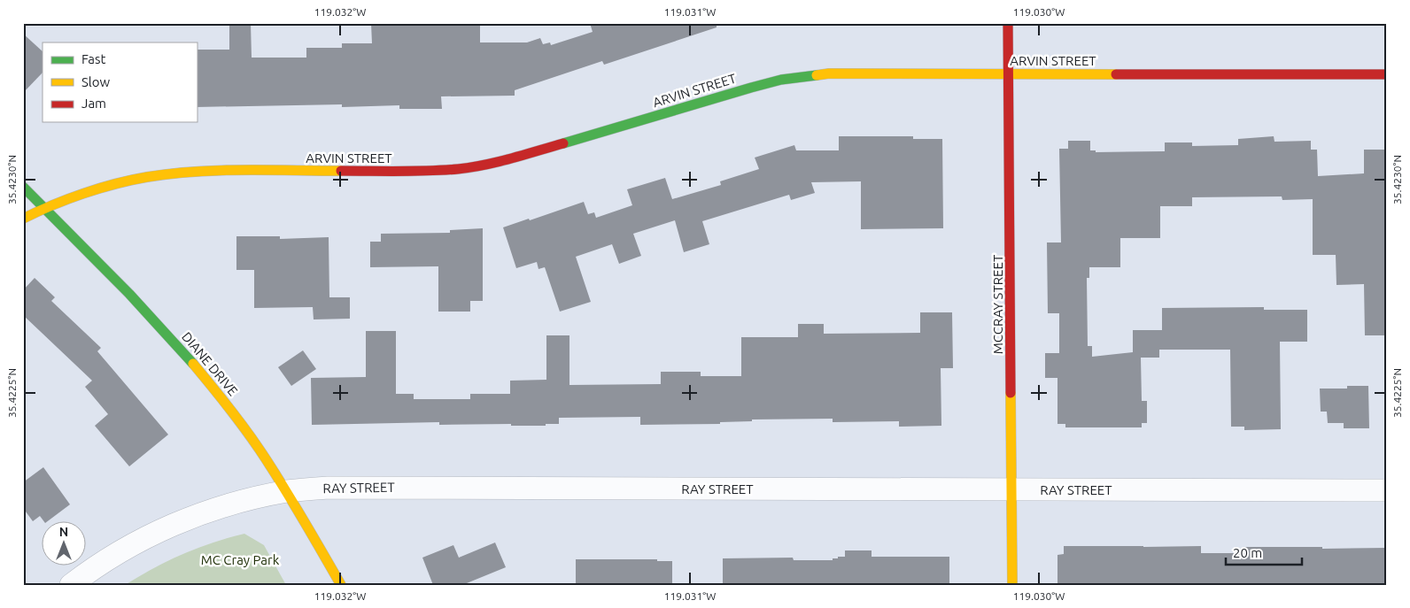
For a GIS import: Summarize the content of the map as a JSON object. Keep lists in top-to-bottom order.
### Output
{
  "streets": {
    "street": [
      "ARVIN STREET",
      "MCCRAY STREET",
      "DIANE DRIVE",
      "RAY STREET"
    ]
  },
  "crossings": [
    ["ARVIN STREET", "MCCRAY STREET"],
    ["ARVIN STREET", "DIANE DRIVE"],
    ["MCCRAY STREET", "RAY STREET"],
    ["DIANE DRIVE", "RAY STREET"]
  ],
  "parks": ["MC Cray Park"],
  "legend": ["Fast", "Slow", "Jam"],
  "scale_bar": "20 m",
  "north": "top",
  "coordinates": [
    "119.032°W",
    "119.031°W",
    "119.030°W",
    "35.4230°N",
    "35.4225°N"
  ]
}
